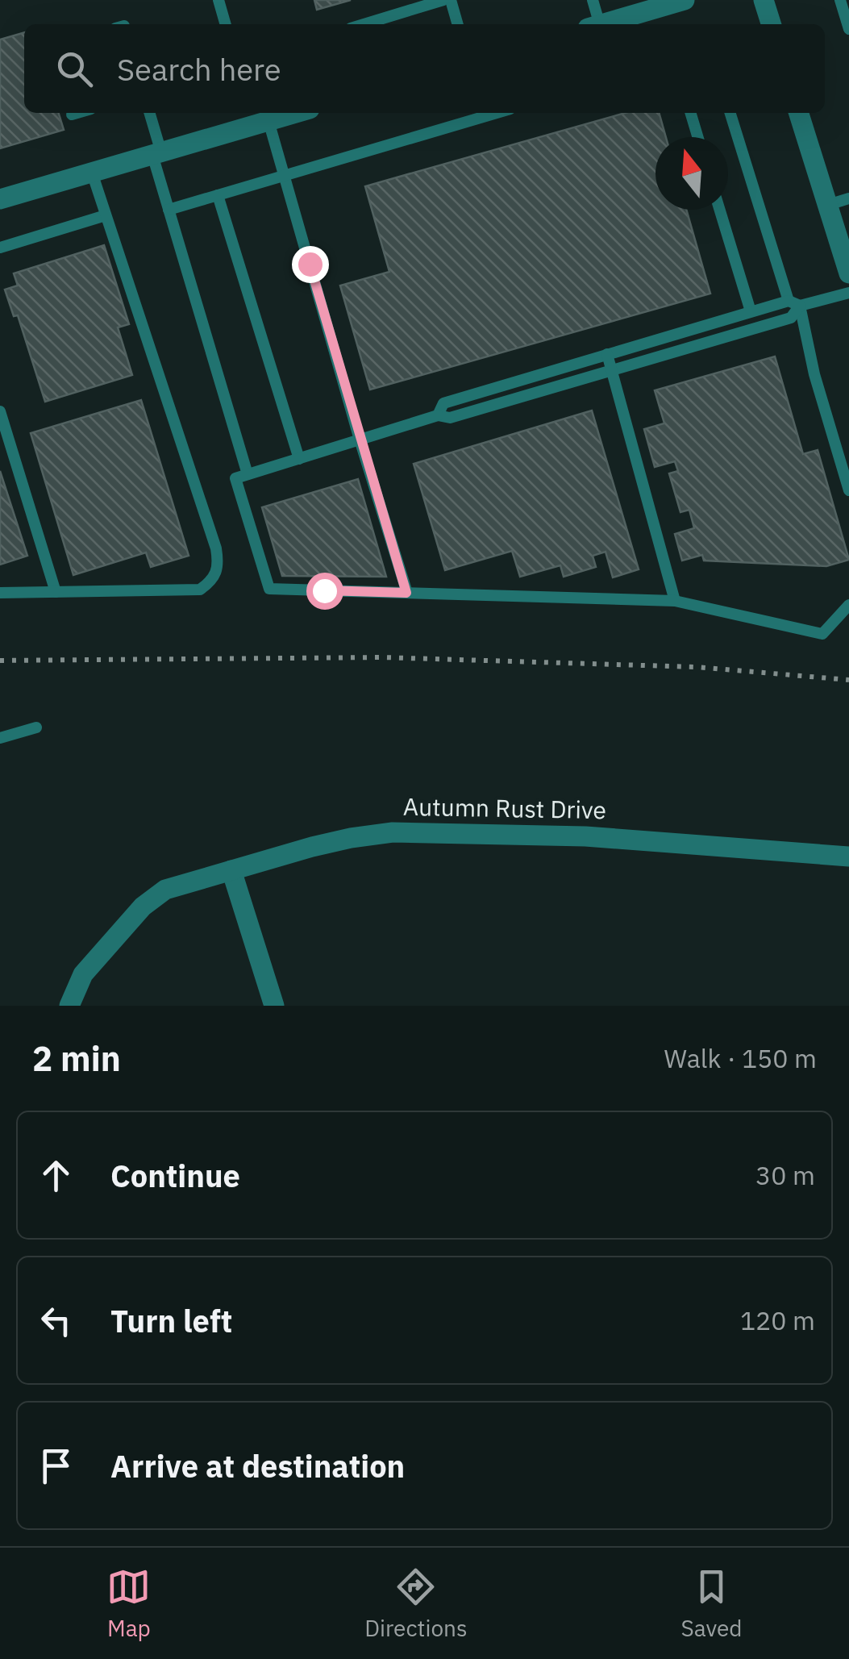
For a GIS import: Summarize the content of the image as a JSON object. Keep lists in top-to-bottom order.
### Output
{
  "streets": {
    "street": ["Autumn Rust Drive"]
  },
  "north": "top",
  "page": {
    "search": "Search here",
    "heading": ["2 min", "Walk · 150 m"],
    "list": [
      ["Continue", "30 m"],
      ["Turn left", "120 m"],
      "Arrive at destination"
    ],
    "nav": ["Map", "Directions", "Saved"]
  }
}
